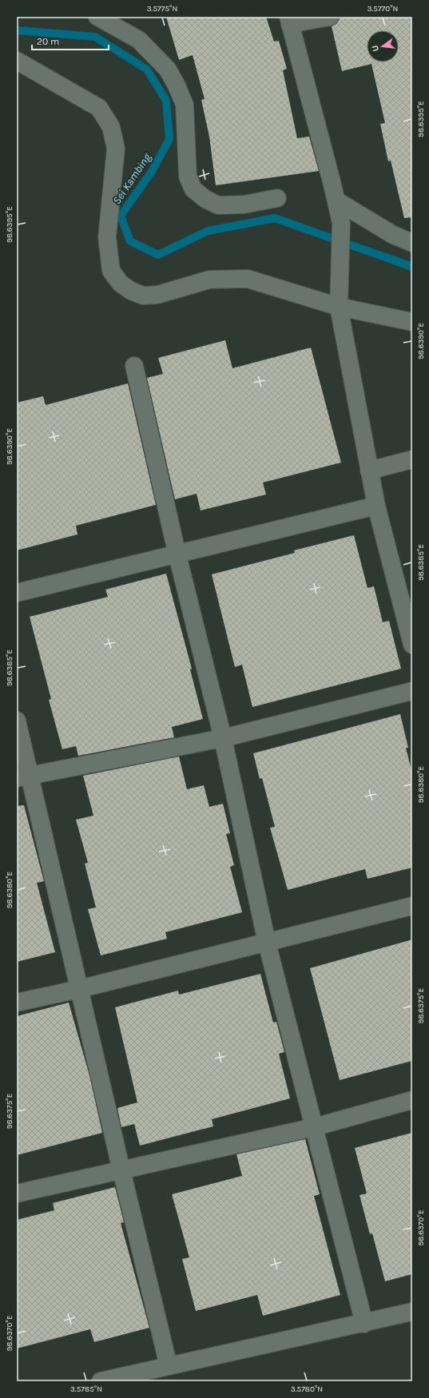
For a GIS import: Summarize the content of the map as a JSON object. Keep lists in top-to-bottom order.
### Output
{
  "water": ["Sei Kambing"],
  "scale_bar": "20 m",
  "north": "left",
  "coordinates": [
    "3.5775°N",
    "3.5770°N",
    "98.6395°E",
    "98.6390°E",
    "98.6385°E",
    "98.6380°E",
    "98.6375°E",
    "98.6370°E",
    "3.5785°N",
    "3.5780°N"
  ]
}
